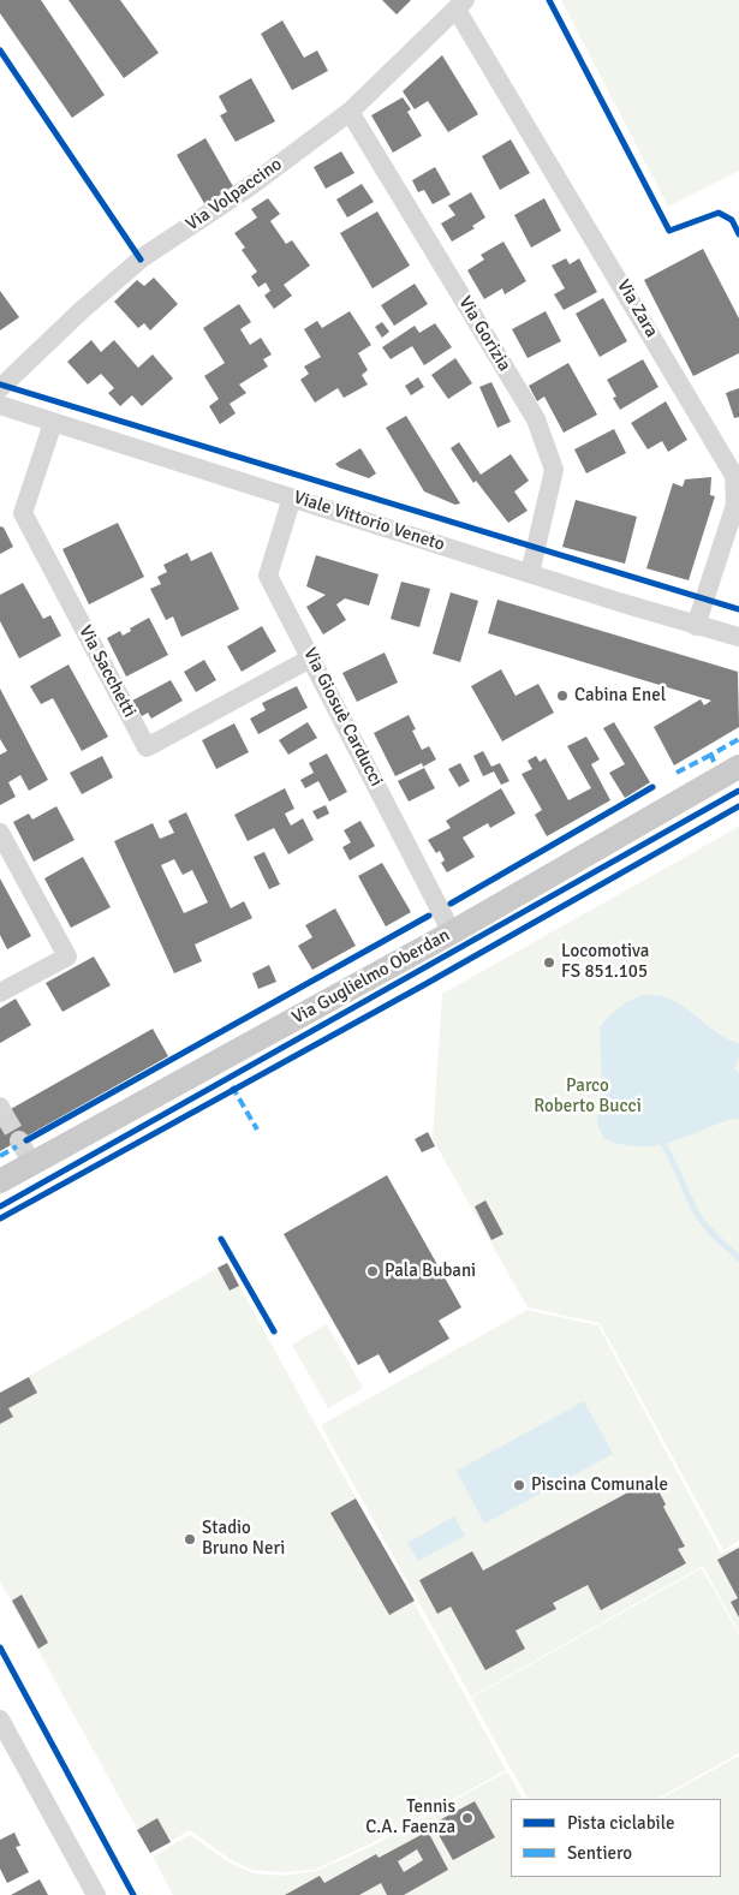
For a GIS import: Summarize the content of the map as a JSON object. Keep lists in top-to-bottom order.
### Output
{
  "streets": {
    "main road": ["Via Guglielmo Oberdan"],
    "street": [
      "Via Volpaccino",
      "Via Zara",
      "Via Gorizia",
      "Viale Vittorio Veneto",
      "Via Sacchetti",
      "Via Giosuè Carducci"
    ]
  },
  "crossings": [
    ["Via Volpaccino", "Via Zara"],
    ["Via Volpaccino", "Via Gorizia"],
    ["Via Zara", "Viale Vittorio Veneto"],
    ["Via Gorizia", "Viale Vittorio Veneto"],
    ["Viale Vittorio Veneto", "Via Sacchetti"],
    ["Viale Vittorio Veneto", "Via Giosuè Carducci"],
    ["Via Sacchetti", "Via Giosuè Carducci"],
    ["Via Giosuè Carducci", "Via Guglielmo Oberdan"]
  ],
  "parks": ["Parco Roberto Bucci"],
  "places": [
    "Cabina Enel",
    "Locomotiva FS 851.105",
    "Pala Bubani",
    "Piscina Comunale",
    "Stadio Bruno Neri",
    "Tennis C.A. Faenza"
  ],
  "legend": ["Pista ciclabile", "Sentiero"]
}
